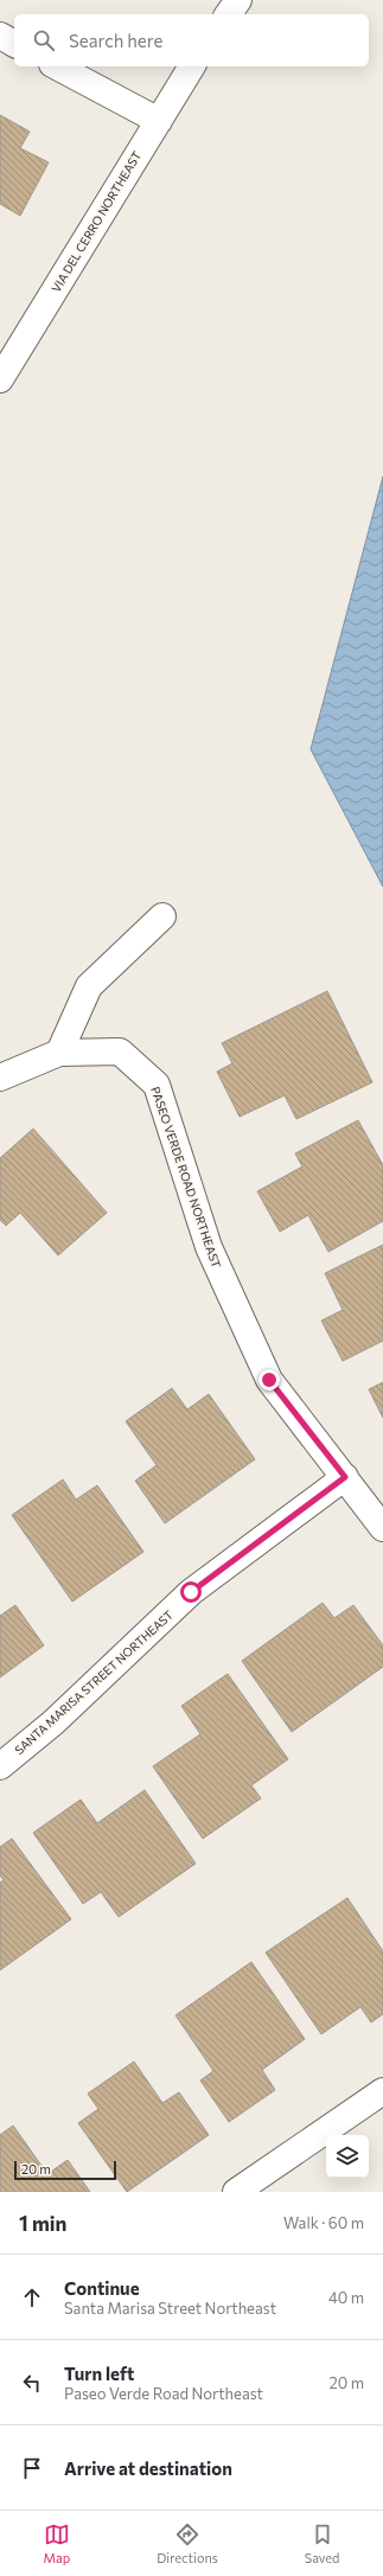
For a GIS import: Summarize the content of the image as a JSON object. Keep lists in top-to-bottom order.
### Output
{
  "streets": {
    "street": ["VIA DEL CERRO NORTHEAST", "PASEO VERDE ROAD NORTHEAST", "SANTA MARISA STREET NORTHEAST"]
  },
  "crossings": [
    ["PASEO VERDE ROAD NORTHEAST", "SANTA MARISA STREET NORTHEAST"]
  ],
  "scale_bar": "20 m",
  "page": {
    "search": "Search here",
    "scale": "20 m",
    "heading": ["1 min", "Walk · 60 m"],
    "list": [
      ["Continue", "Santa Marisa Street Northeast", "40 m"],
      ["Turn left", "Paseo Verde Road Northeast", "20 m"],
      "Arrive at destination"
    ],
    "nav": ["Map", "Directions", "Saved"]
  }
}
